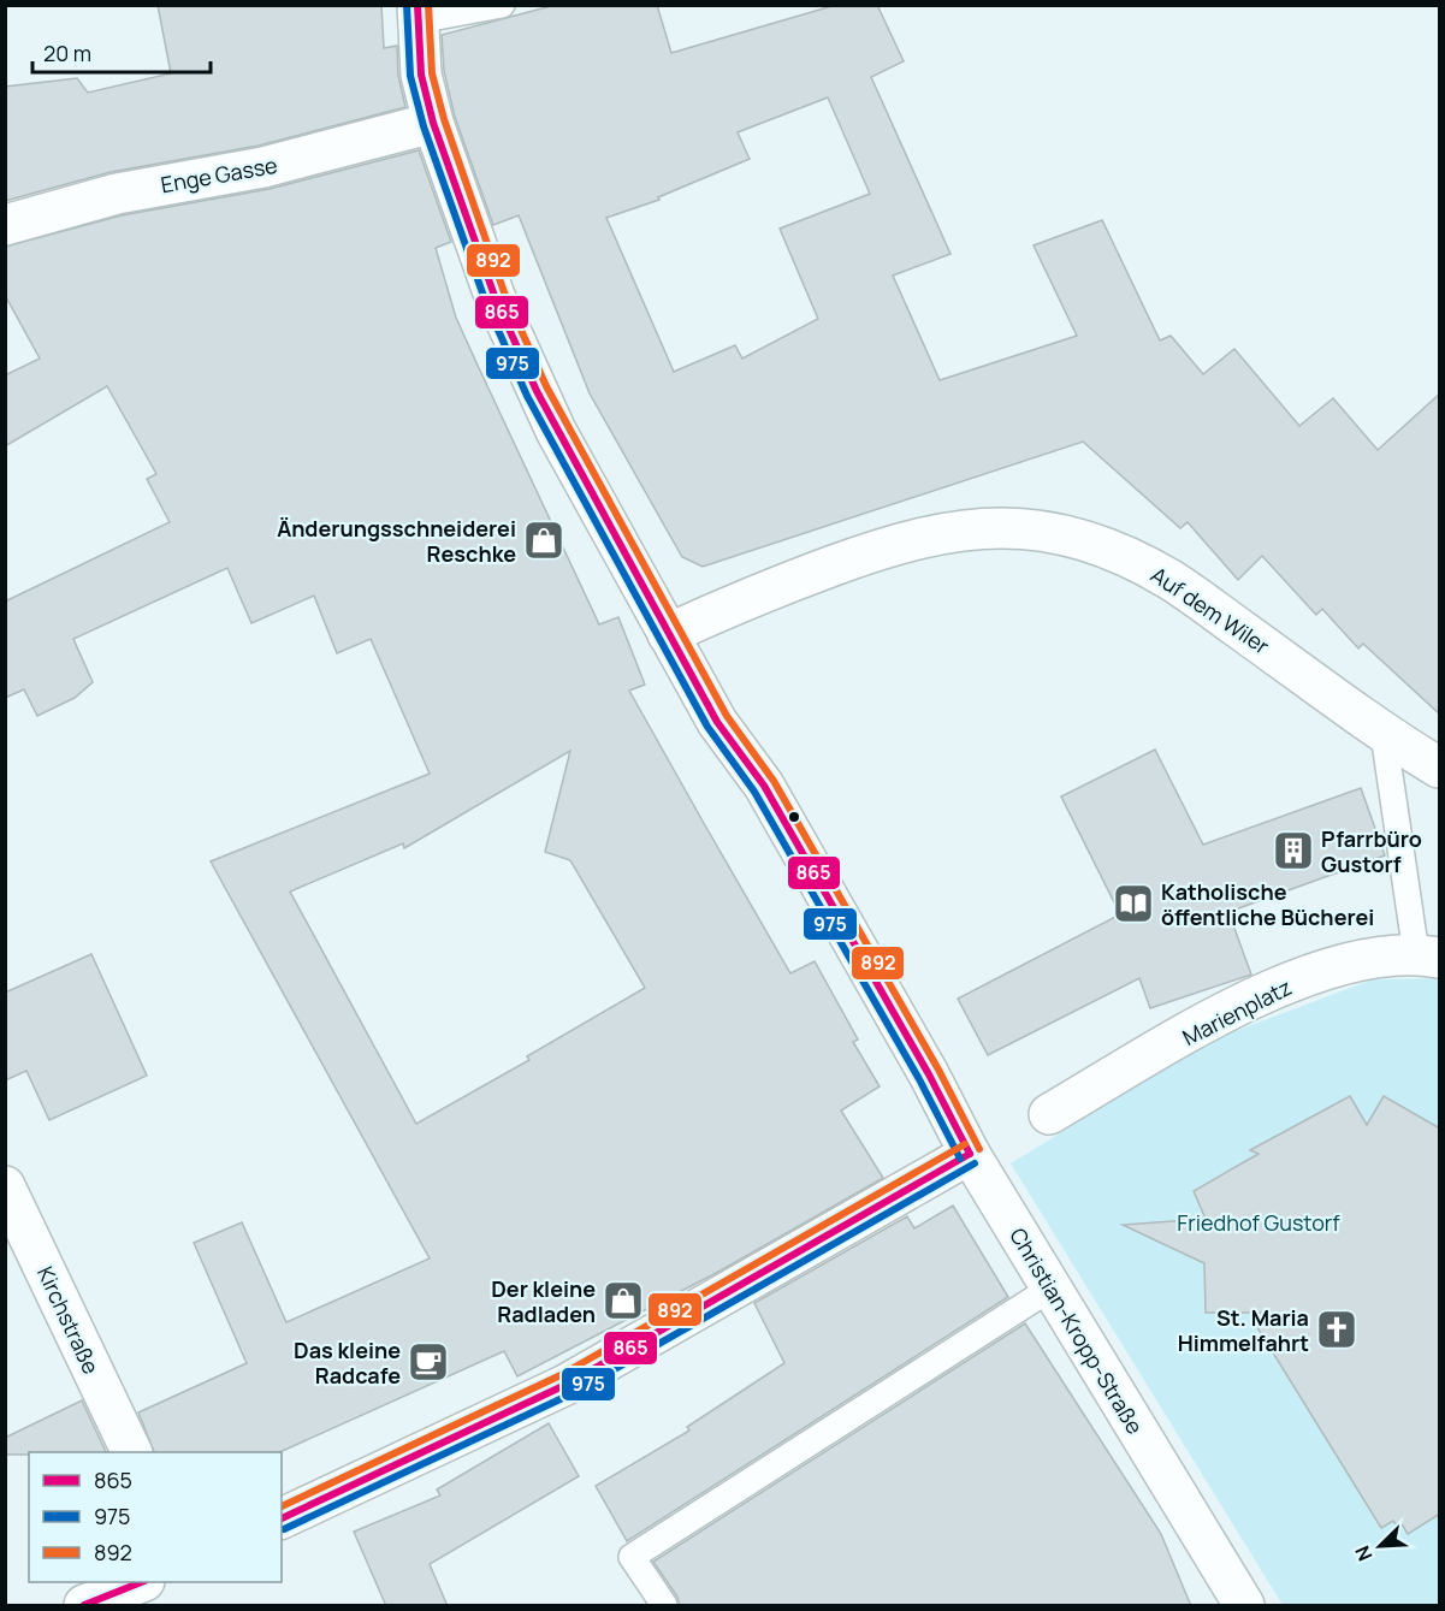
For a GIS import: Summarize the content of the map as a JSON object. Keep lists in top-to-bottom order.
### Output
{
  "streets": {
    "street": [
      "Enge Gasse",
      "Auf dem Wiler",
      "Marienplatz",
      "Kirchstraße",
      "Christian-Kropp-Straße"
    ]
  },
  "crossings": [
    ["Enge Gasse", "Christian-Kropp-Straße"],
    ["Auf dem Wiler", "Christian-Kropp-Straße"]
  ],
  "parks": ["Friedhof Gustorf"],
  "places": {
    "shop": ["Änderungsschneiderei Reschke", "Der kleine Radladen"],
    "building": ["Pfarrbüro Gustorf"],
    "library": ["Katholische öffentliche Bücherei"],
    "church": ["St. Maria Himmelfahrt"],
    "cafe": ["Das kleine Radcafe"]
  },
  "lines": ["transit line 865", "transit line 975", "transit line 892"],
  "legend": ["865", "975", "892"],
  "scale_bar": "20 m",
  "north": "bottom left"
}
